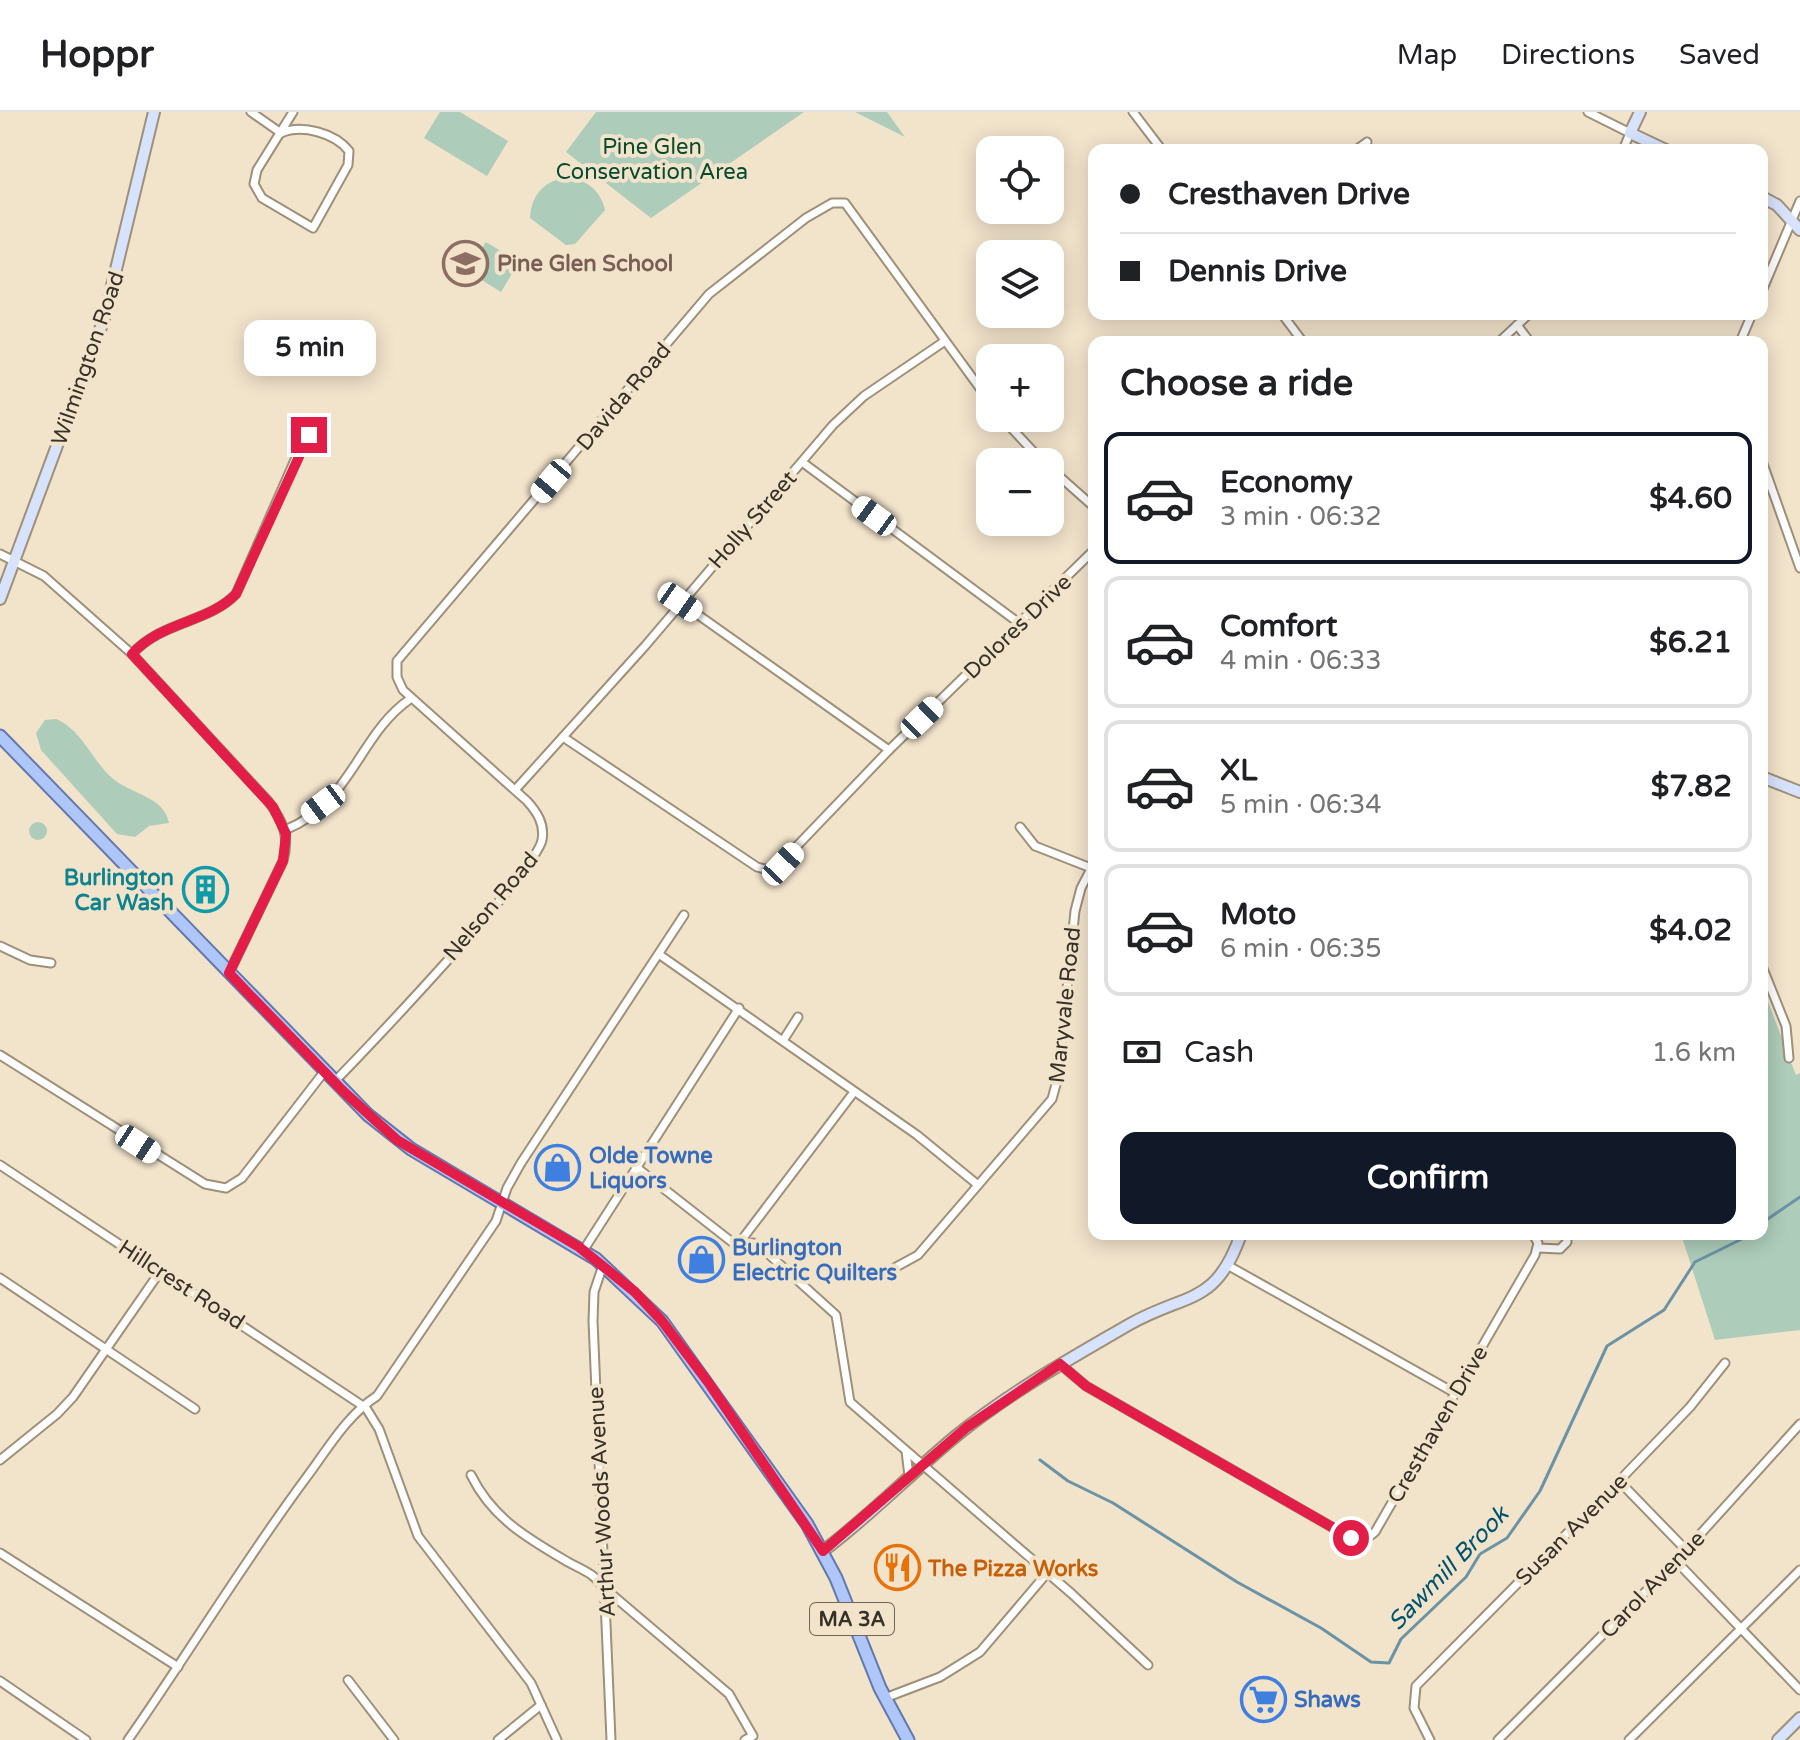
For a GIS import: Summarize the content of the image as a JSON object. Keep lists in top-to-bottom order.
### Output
{
  "streets": {
    "main road": ["MA 3A"],
    "street": [
      "Wilmington Road",
      "Davida Road",
      "Holly Street",
      "Dolores Drive",
      "Nelson Road",
      "Maryvale Road",
      "Hillcrest Road",
      "Cresthaven Drive",
      "Arthur Woods Avenue",
      "Susan Avenue",
      "Carol Avenue"
    ]
  },
  "crossings": [
    ["Davida Road", "Holly Street"],
    ["Davida Road", "Nelson Road"],
    ["Holly Street", "Dolores Drive"],
    ["Holly Street", "Nelson Road"],
    ["Nelson Road", "MA 3A"],
    ["Arthur Woods Avenue", "MA 3A"]
  ],
  "water": ["Sawmill Brook"],
  "parks": ["Pine Glen Conservation Area"],
  "places": {
    "school or university": ["Pine Glen School"],
    "building": ["Burlington Car Wash"],
    "shop": ["Olde Towne Liquors", "Burlington Electric Quilters"],
    "restaurant": ["The Pizza Works"],
    "supermarket": ["Shaws"]
  },
  "page": {
    "header": "Hoppr",
    "nav": ["Map", "Directions", "Saved"],
    "map_buttons": ["+", "−"],
    "banner": ["Cresthaven Drive", "Dennis Drive"],
    "bubble": "5 min",
    "heading": "Choose a ride",
    "list": [
      {
        "name": "Economy",
        "note": "3 min · 06:32",
        "value": "$4.60"
      },
      {
        "name": "Comfort",
        "note": "4 min · 06:33",
        "value": "$6.21"
      },
      {
        "name": "XL",
        "note": "5 min · 06:34",
        "value": "$7.82"
      },
      {
        "name": "Moto",
        "note": "6 min · 06:35",
        "value": "$4.02"
      }
    ],
    "pay": ["Cash", "1.6 km"],
    "buttons": "Confirm"
  }
}
